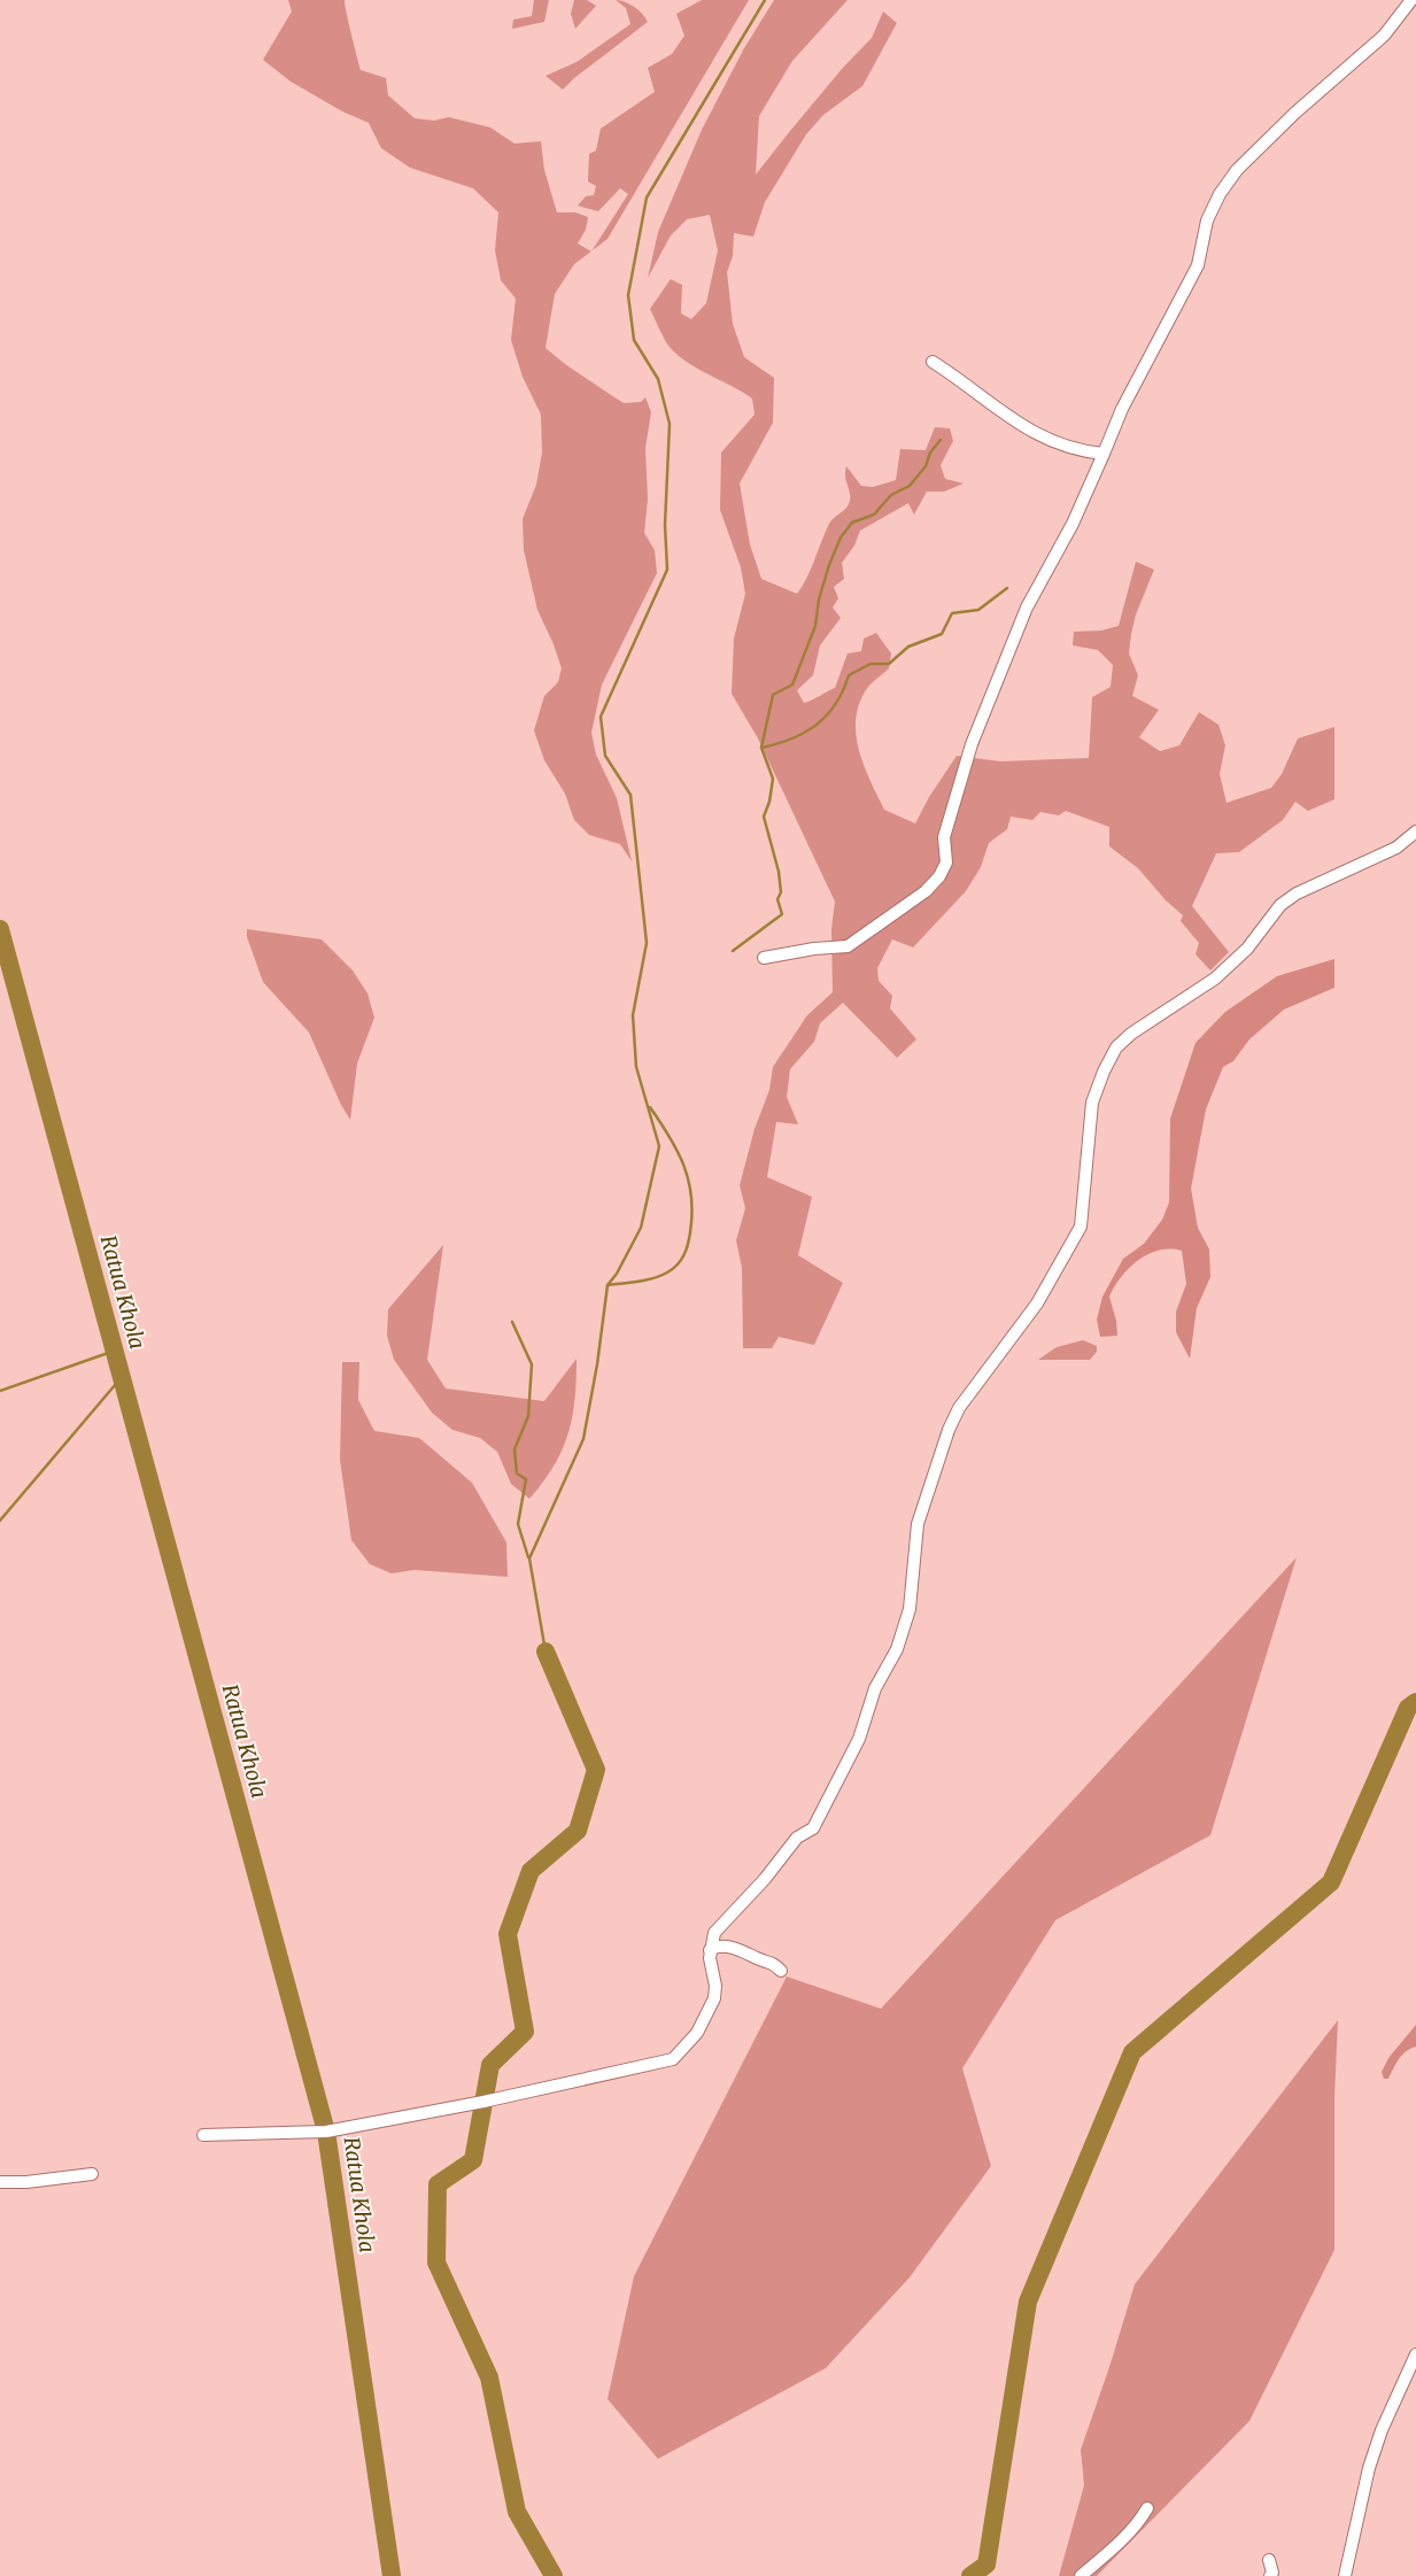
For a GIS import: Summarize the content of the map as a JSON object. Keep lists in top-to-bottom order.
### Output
{
  "water": ["Ratua Khola"]
}
